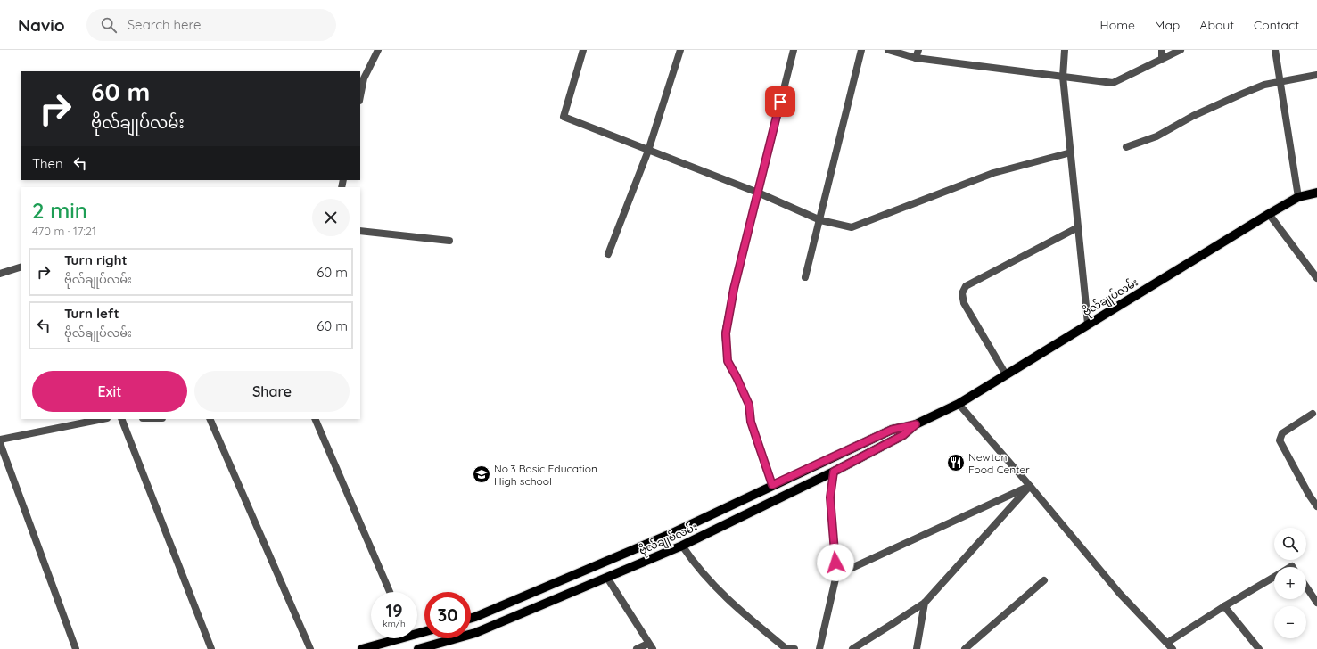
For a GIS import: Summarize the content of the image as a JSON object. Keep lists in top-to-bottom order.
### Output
{
  "streets": {
    "main road": ["ဗိုလ်ချုပ်လမ်း"]
  },
  "places": {
    "restaurant": ["Newton Food Center"],
    "school or university": ["No.3 Basic Education High school"]
  },
  "page": {
    "header": "Navio",
    "search": "Search here",
    "nav": [
      "Home",
      "Map",
      "About",
      "Contact"
    ],
    "turn": ["60 m", "ဗိုလ်ချုပ်လမ်း"],
    "then": "Then",
    "heading": ["2 min", "470 m · 17:21"],
    "list": [
      {
        "name": "Turn right",
        "note": "ဗိုလ်ချုပ်လမ်း",
        "value": "60 m"
      },
      {
        "name": "Turn left",
        "note": "ဗိုလ်ချုပ်လမ်း",
        "value": "60 m"
      }
    ],
    "buttons": ["Exit", "Share"],
    "map_buttons": ["+", "−"],
    "speed": "19 km/h",
    "limit": "30"
  }
}
